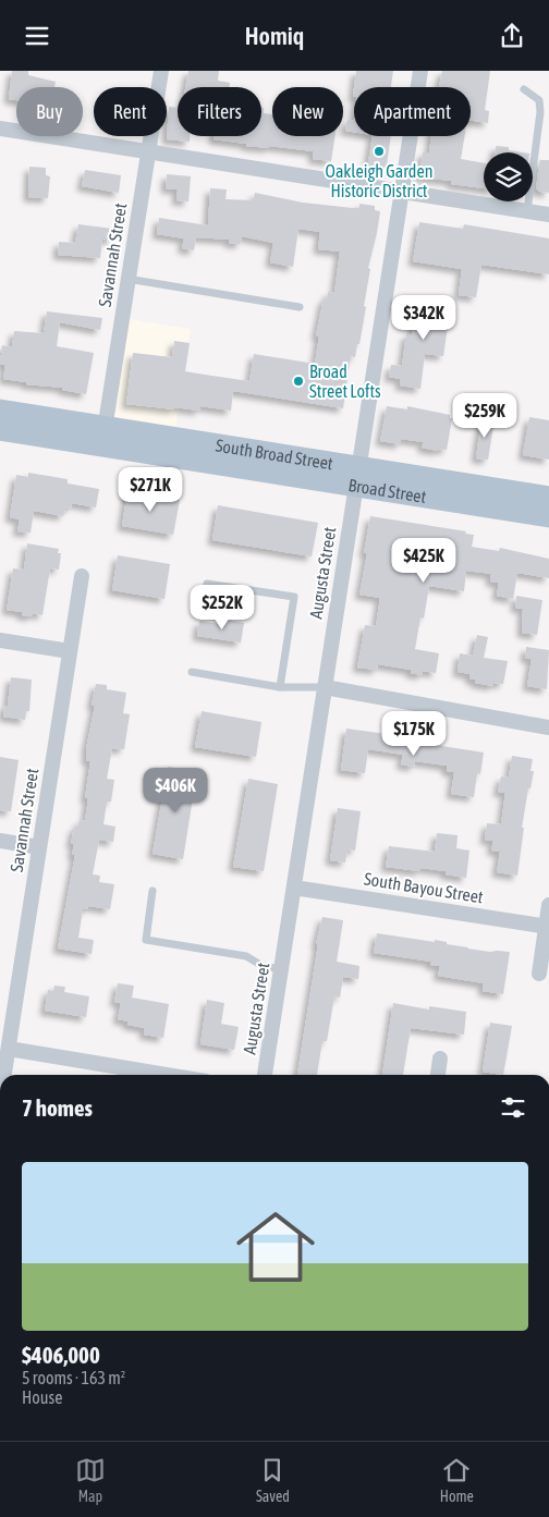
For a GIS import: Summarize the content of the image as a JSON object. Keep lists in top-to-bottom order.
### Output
{
  "streets": {
    "main road": ["South Broad Street", "Broad Street"],
    "street": ["Savannah Street", "Augusta Street", "South Bayou Street"]
  },
  "crossings": [
    ["Savannah Street", "Broad Street"],
    ["South Broad Street", "Broad Street"],
    ["South Broad Street", "Augusta Street"],
    ["Broad Street", "Augusta Street"],
    ["Augusta Street", "South Bayou Street"]
  ],
  "places": ["Oakleigh Garden Historic District", "Broad Street Lofts"],
  "page": {
    "header": "Homiq",
    "chip": [
      "Buy",
      "Rent",
      "Filters",
      "New",
      "Apartment"
    ],
    "price": [
      "$342K",
      "$259K",
      "$271K",
      "$425K",
      "$252K",
      "$175K",
      "$406K"
    ],
    "heading": "7 homes",
    "list": [
      {
        "name": "$406,000",
        "note": "5 rooms · 163 m² · House"
      }
    ],
    "tabs": ["Map", "Saved", "Home"]
  }
}
